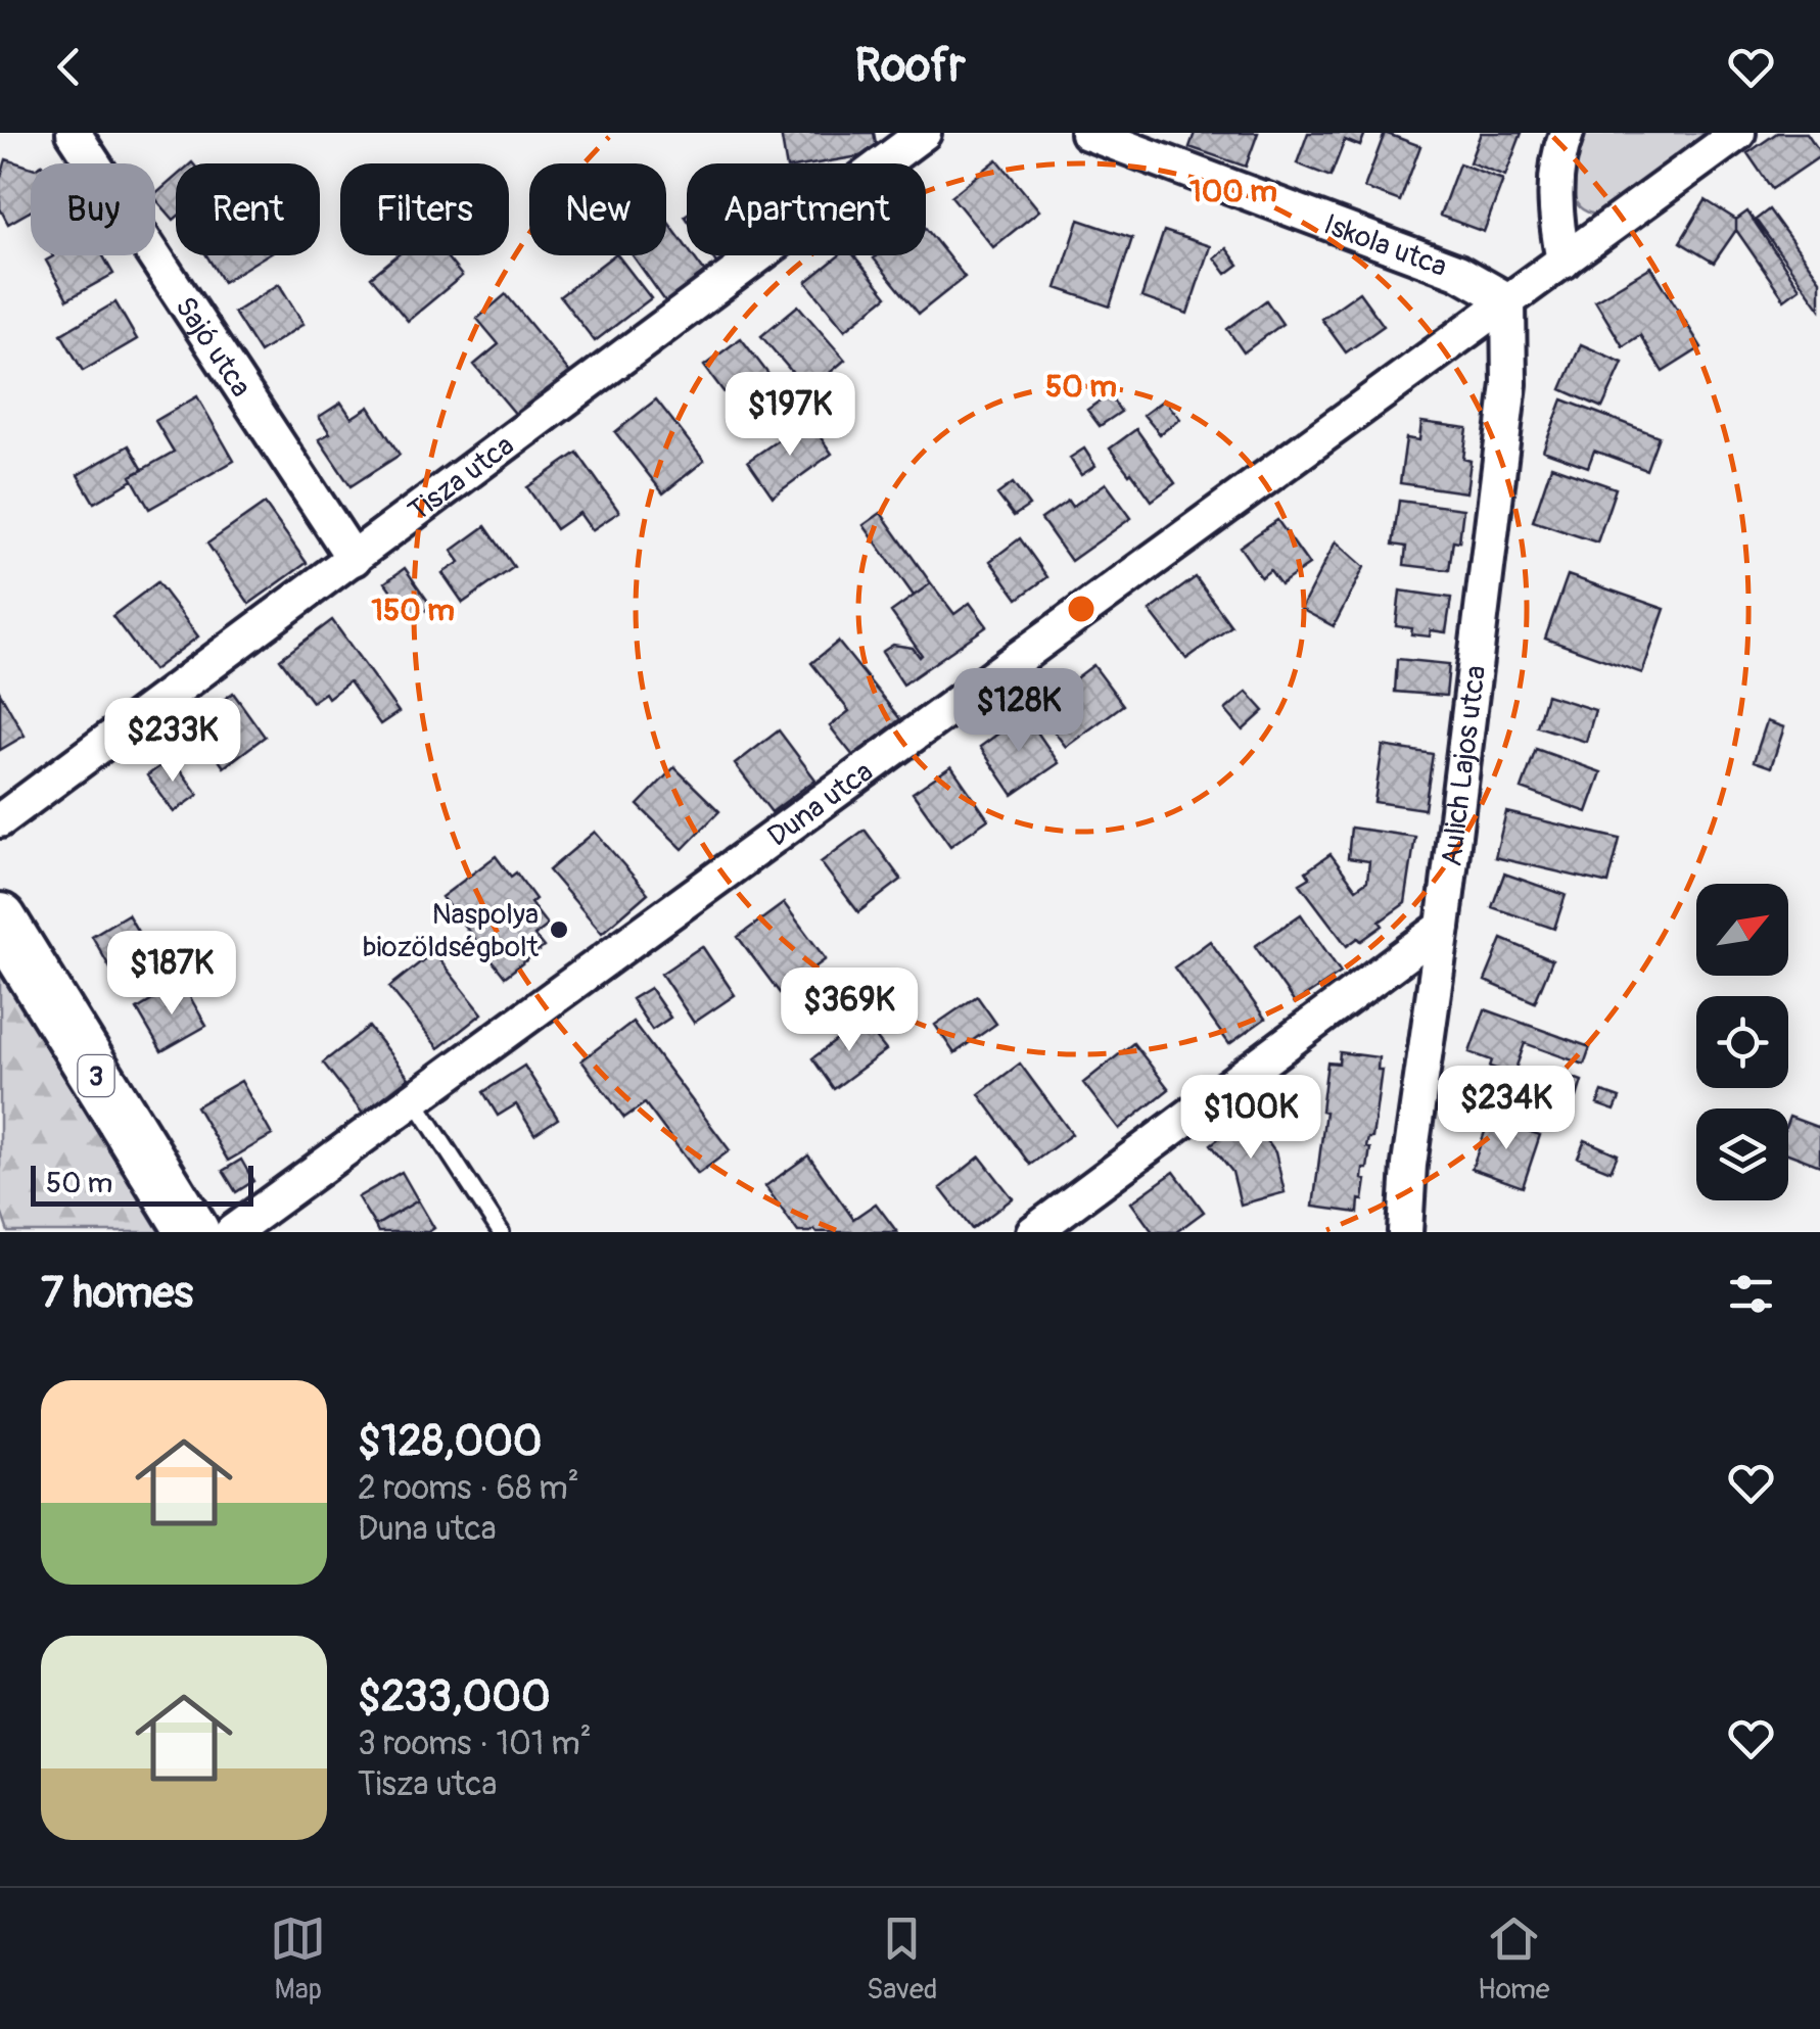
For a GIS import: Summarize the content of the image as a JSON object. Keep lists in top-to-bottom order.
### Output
{
  "streets": {
    "main road": ["3"],
    "street": [
      "Iskola utca",
      "Sajó utca",
      "Tisza utca",
      "Aulich Lajos utca",
      "Duna utca"
    ]
  },
  "crossings": [
    ["Iskola utca", "Aulich Lajos utca"],
    ["Iskola utca", "Duna utca"],
    ["Sajó utca", "Tisza utca"],
    ["Aulich Lajos utca", "Duna utca"]
  ],
  "places": ["Naspolya biozöldségbolt"],
  "scale_bar": "50 m",
  "north": "top right",
  "page": {
    "header": "Roofr",
    "chip": [
      "Buy",
      "Rent",
      "Filters",
      "New",
      "Apartment"
    ],
    "price": [
      "$197K",
      "$128K",
      "$233K",
      "$187K",
      "$369K",
      "$234K",
      "$100K"
    ],
    "scale": "50 m",
    "heading": "7 homes",
    "list": [
      {
        "name": "$128,000",
        "note": "2 rooms · 68 m² · Duna utca"
      },
      {
        "name": "$233,000",
        "note": "3 rooms · 101 m² · Tisza utca"
      }
    ],
    "tabs": ["Map", "Saved", "Home"]
  },
  "rings": ["100 m", "50 m", "150 m"]
}
